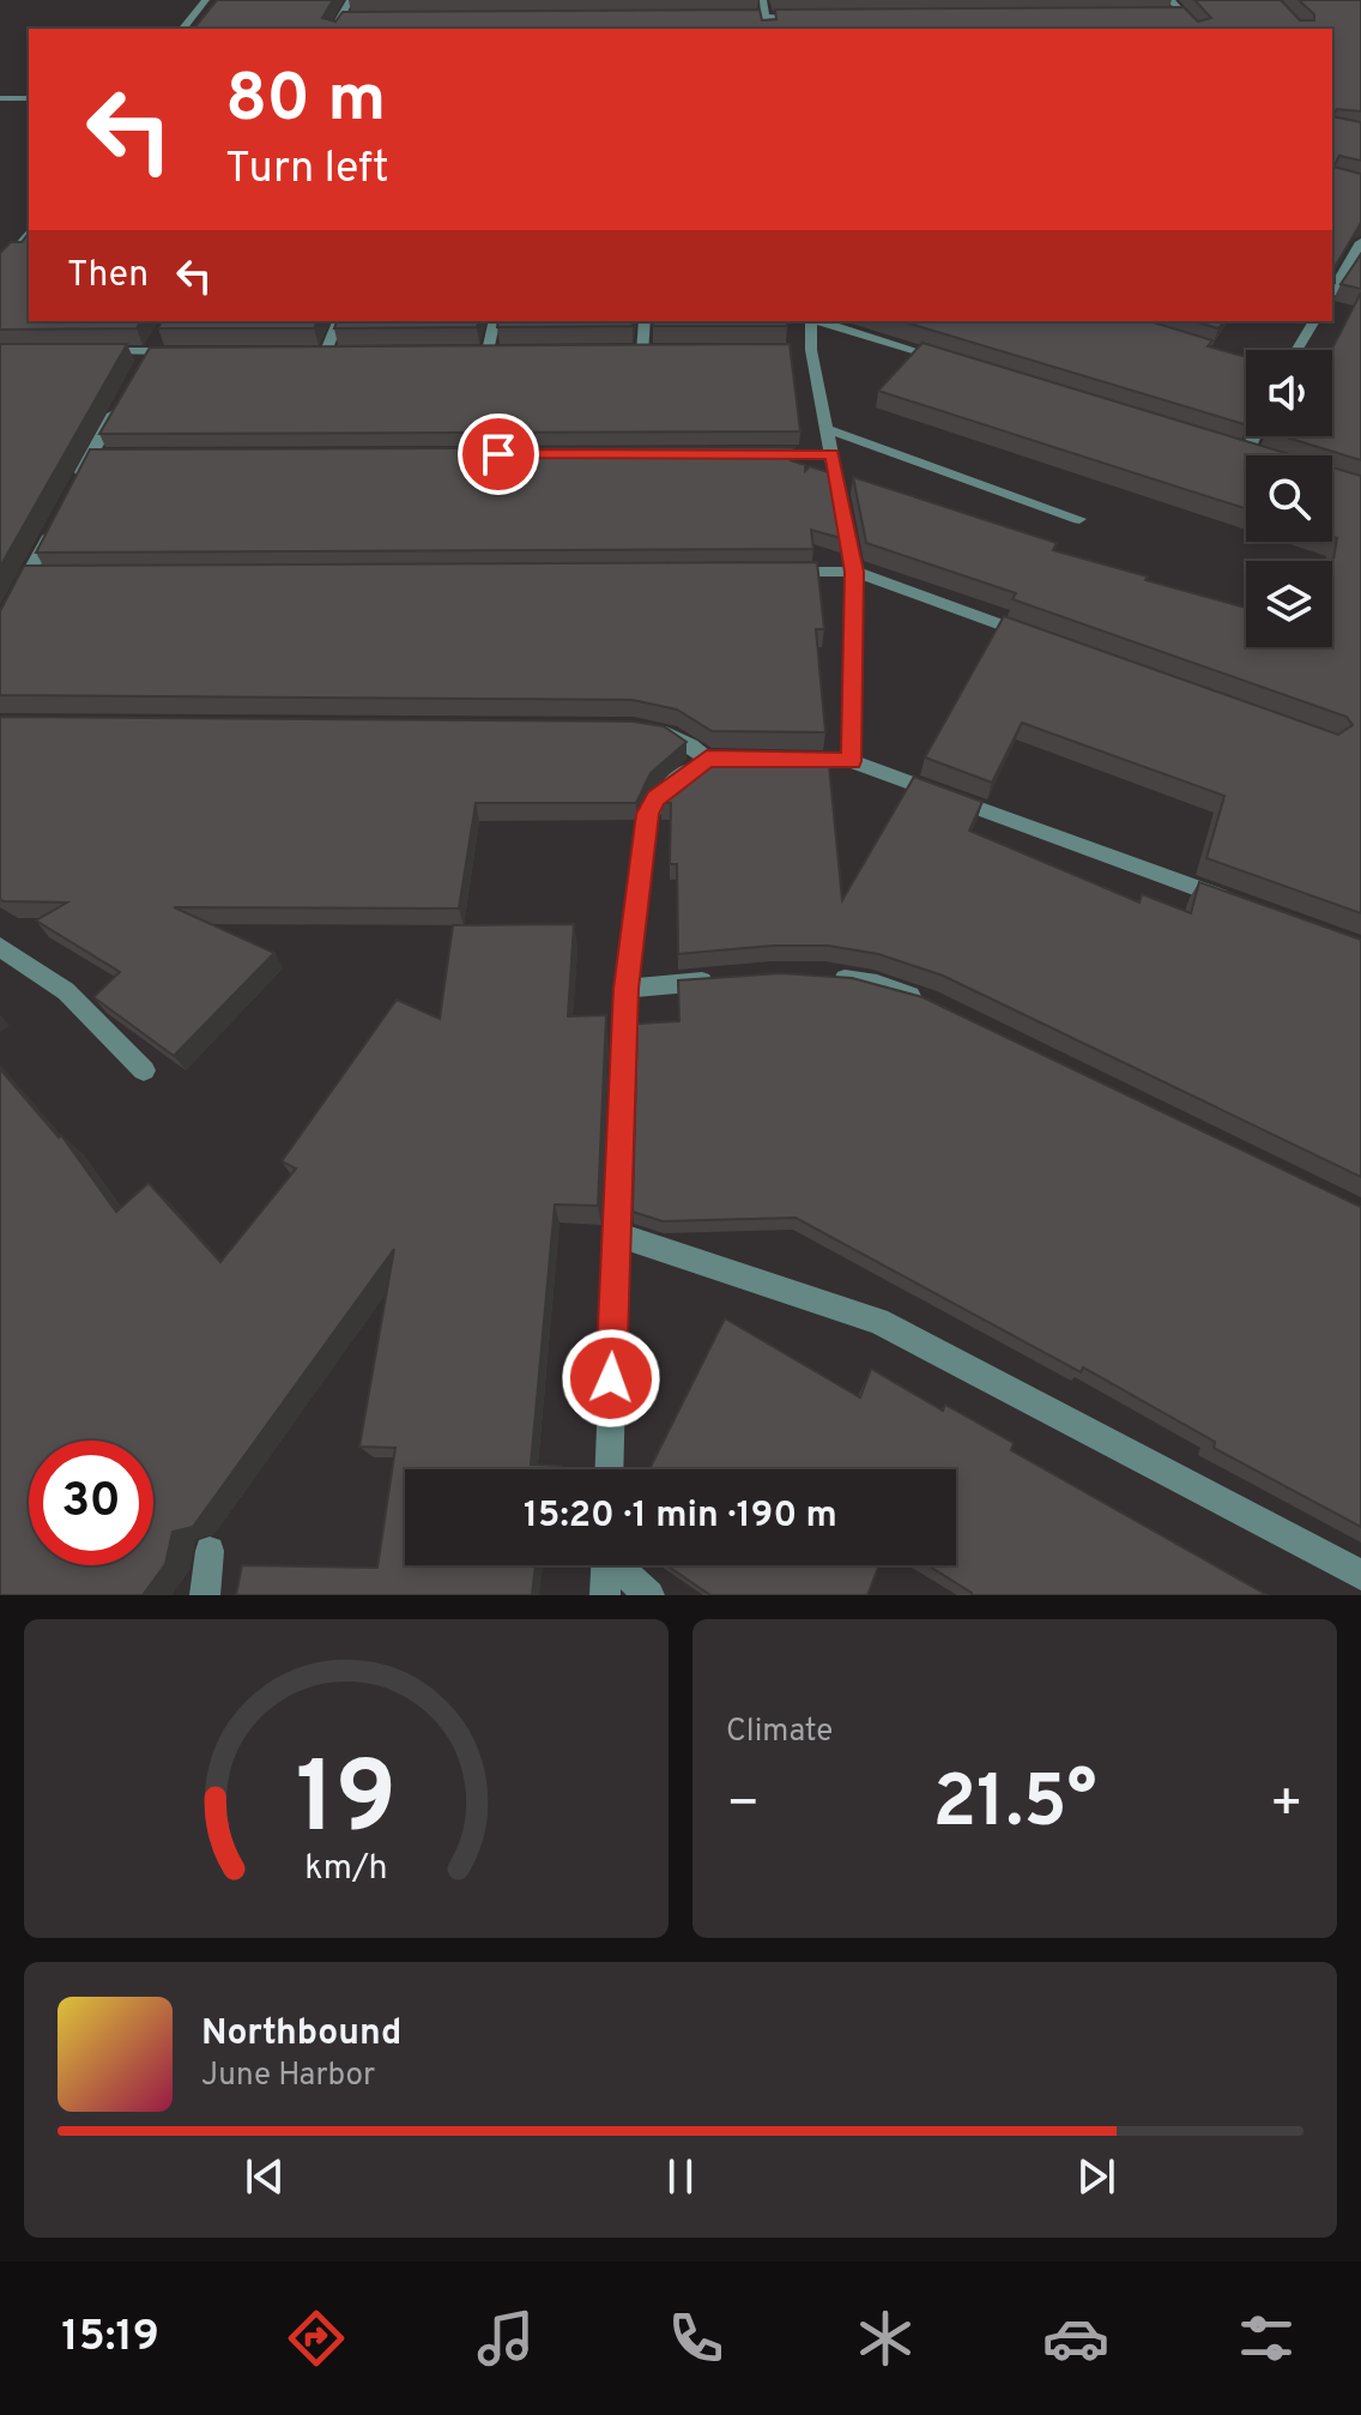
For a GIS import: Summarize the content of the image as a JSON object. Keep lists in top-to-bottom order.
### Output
{
  "page": {
    "turn": ["80 m", "Turn left"],
    "then": "Then",
    "limit": "30",
    "trip": "15:20 · 1 min · 190 m",
    "tile": "Climate",
    "heat": ["−", "21.5°", "+"],
    "song": ["Northbound", "June Harbor"],
    "tabs": "15:19",
    "gauge": ["19", "km/h"]
  }
}
